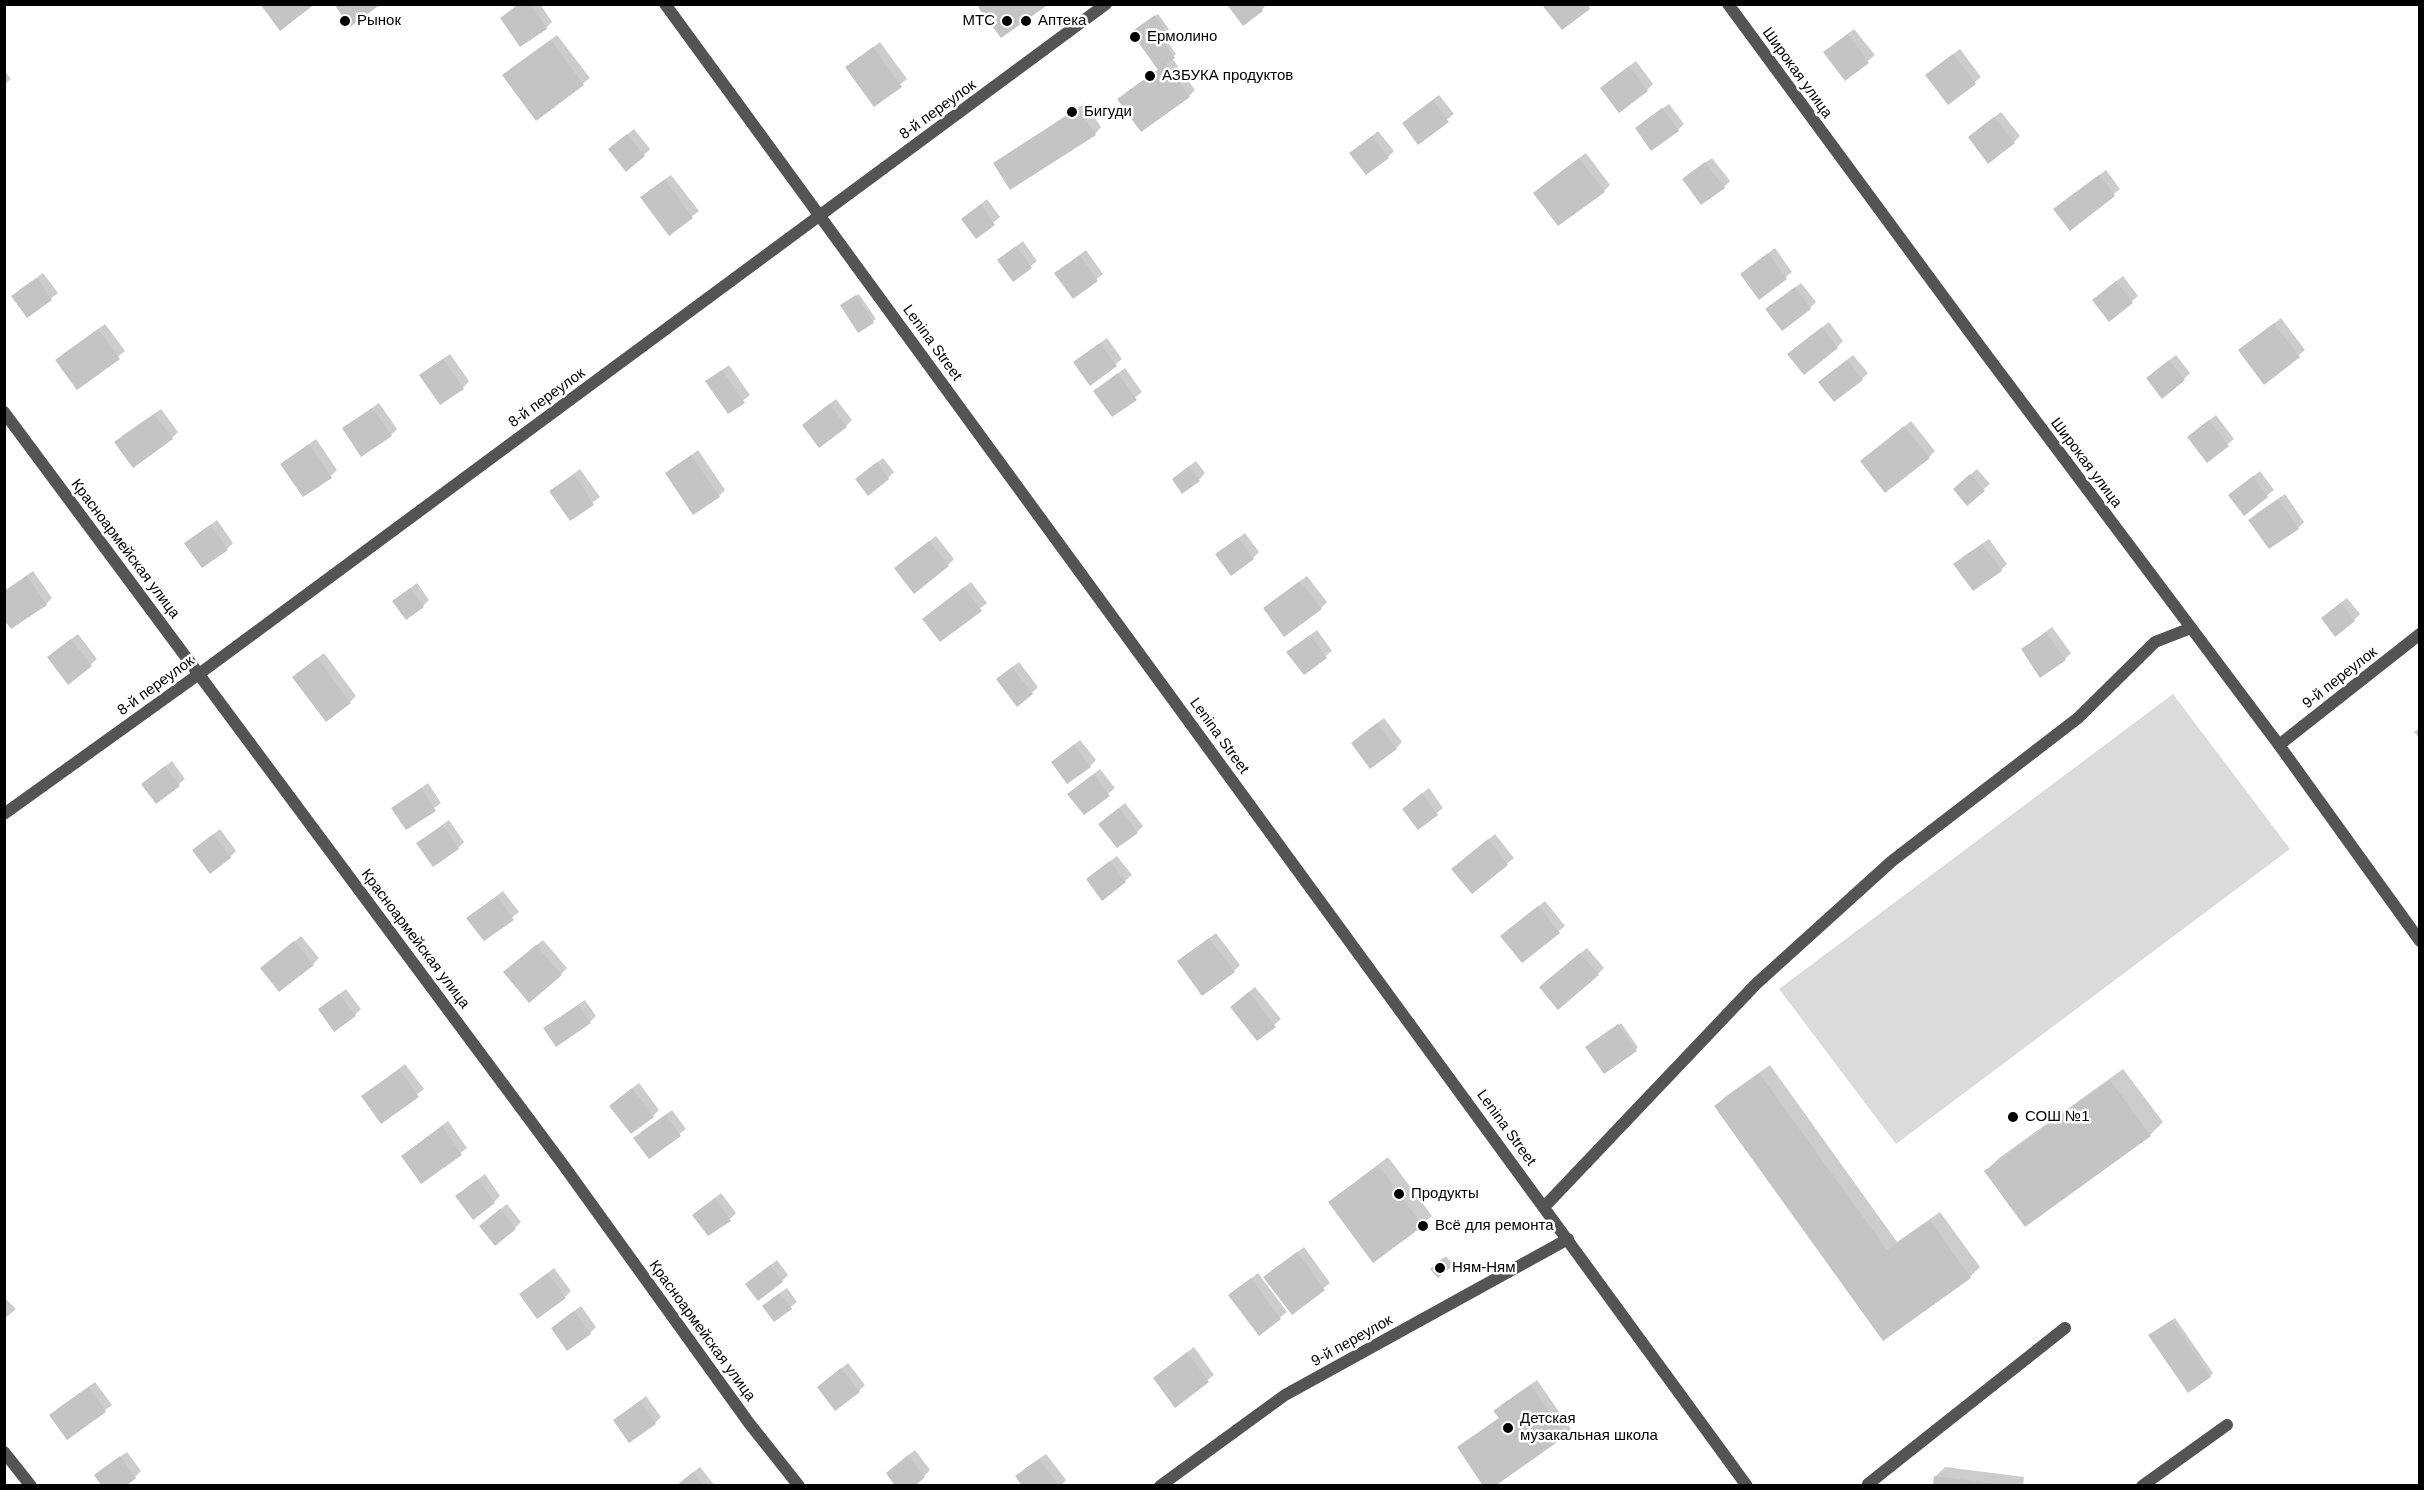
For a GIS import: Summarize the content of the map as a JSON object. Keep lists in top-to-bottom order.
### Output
{
  "streets": {
    "street": [
      "Широкая улица",
      "8-й переулок",
      "Lenina Street",
      "Красноармейская улица",
      "9-й переулок"
    ]
  },
  "crossings": [
    ["Широкая улица", "9-й переулок"],
    ["8-й переулок", "Lenina Street"],
    ["8-й переулок", "Красноармейская улица"],
    ["Lenina Street", "9-й переулок"]
  ],
  "places": [
    "Рынок",
    "МТС",
    "Аптека",
    "Ермолино",
    "АЗБУКА продуктов",
    "Бигуди",
    "СОШ №1",
    "Продукты",
    "Всё для ремонта",
    "Ням-Ням",
    "Детская музакальная школа"
  ]
}
